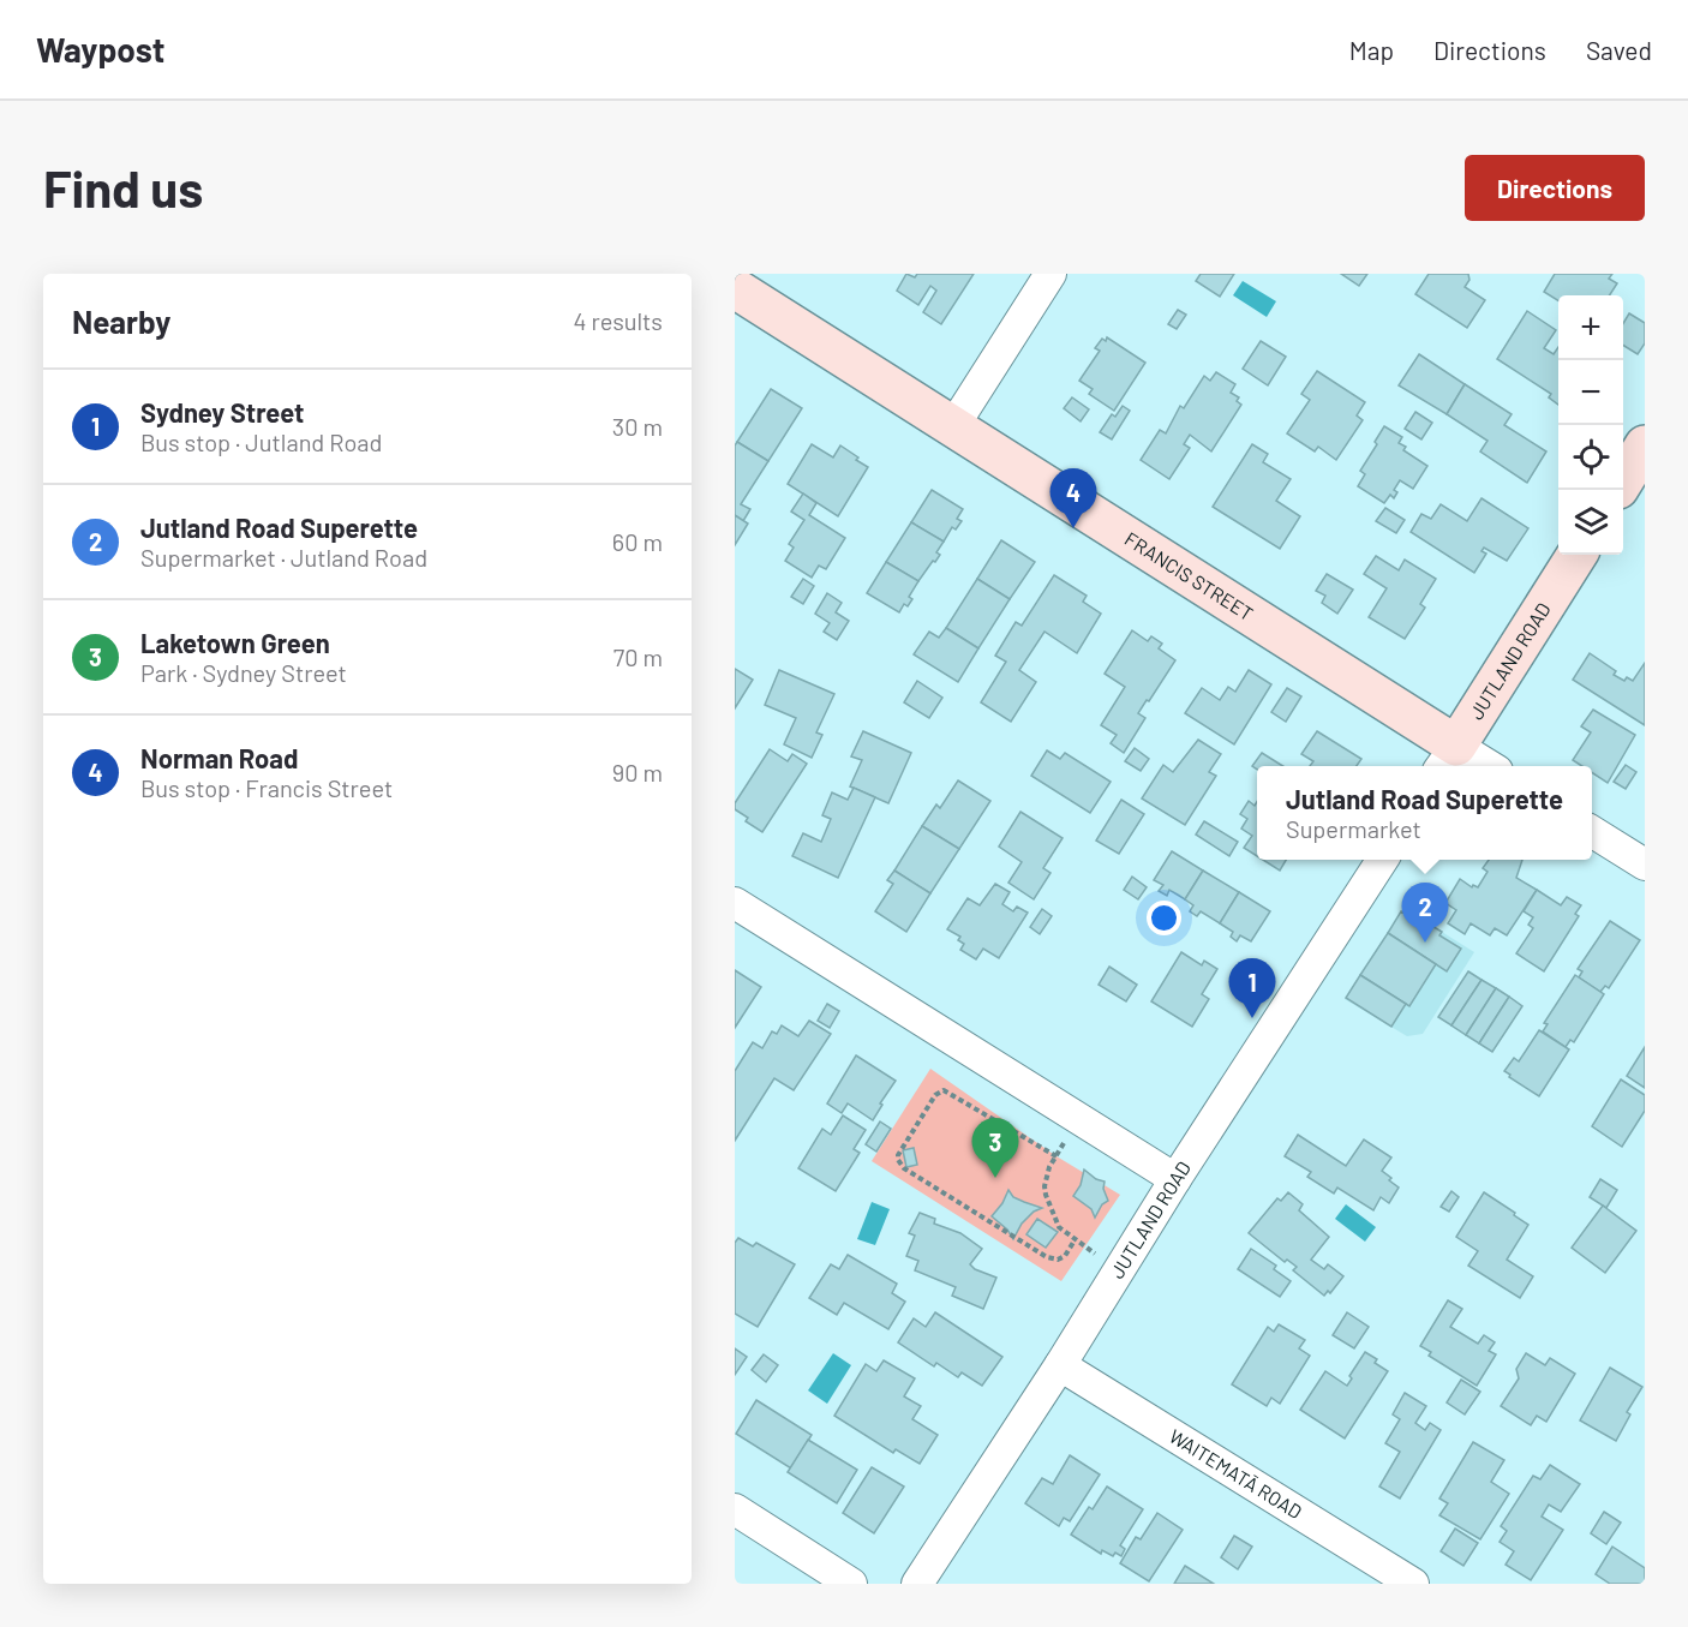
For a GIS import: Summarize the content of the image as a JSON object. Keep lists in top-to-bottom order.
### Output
{
  "streets": {
    "street": ["FRANCIS STREET", "JUTLAND ROAD", "WAITEMATĀ ROAD"]
  },
  "crossings": [
    ["FRANCIS STREET", "JUTLAND ROAD"],
    ["JUTLAND ROAD", "WAITEMATĀ ROAD"]
  ],
  "page": {
    "header": "Waypost",
    "nav": ["Map", "Directions", "Saved"],
    "buttons": "Directions",
    "title": "Find us",
    "heading": ["Nearby", "4 results"],
    "map_buttons": ["+", "−"],
    "list": [
      {
        "mark": "1",
        "name": "Sydney Street",
        "note": "Bus stop · Jutland Road",
        "value": "30 m"
      },
      {
        "mark": "2",
        "name": "Jutland Road Superette",
        "note": "Supermarket · Jutland Road",
        "value": "60 m"
      },
      {
        "mark": "3",
        "name": "Laketown Green",
        "note": "Park · Sydney Street",
        "value": "70 m"
      },
      {
        "mark": "4",
        "name": "Norman Road",
        "note": "Bus stop · Francis Street",
        "value": "90 m"
      }
    ],
    "pins": [
      "4",
      "2",
      "1",
      "3"
    ],
    "popup": ["Jutland Road Superette", "Supermarket"]
  }
}
